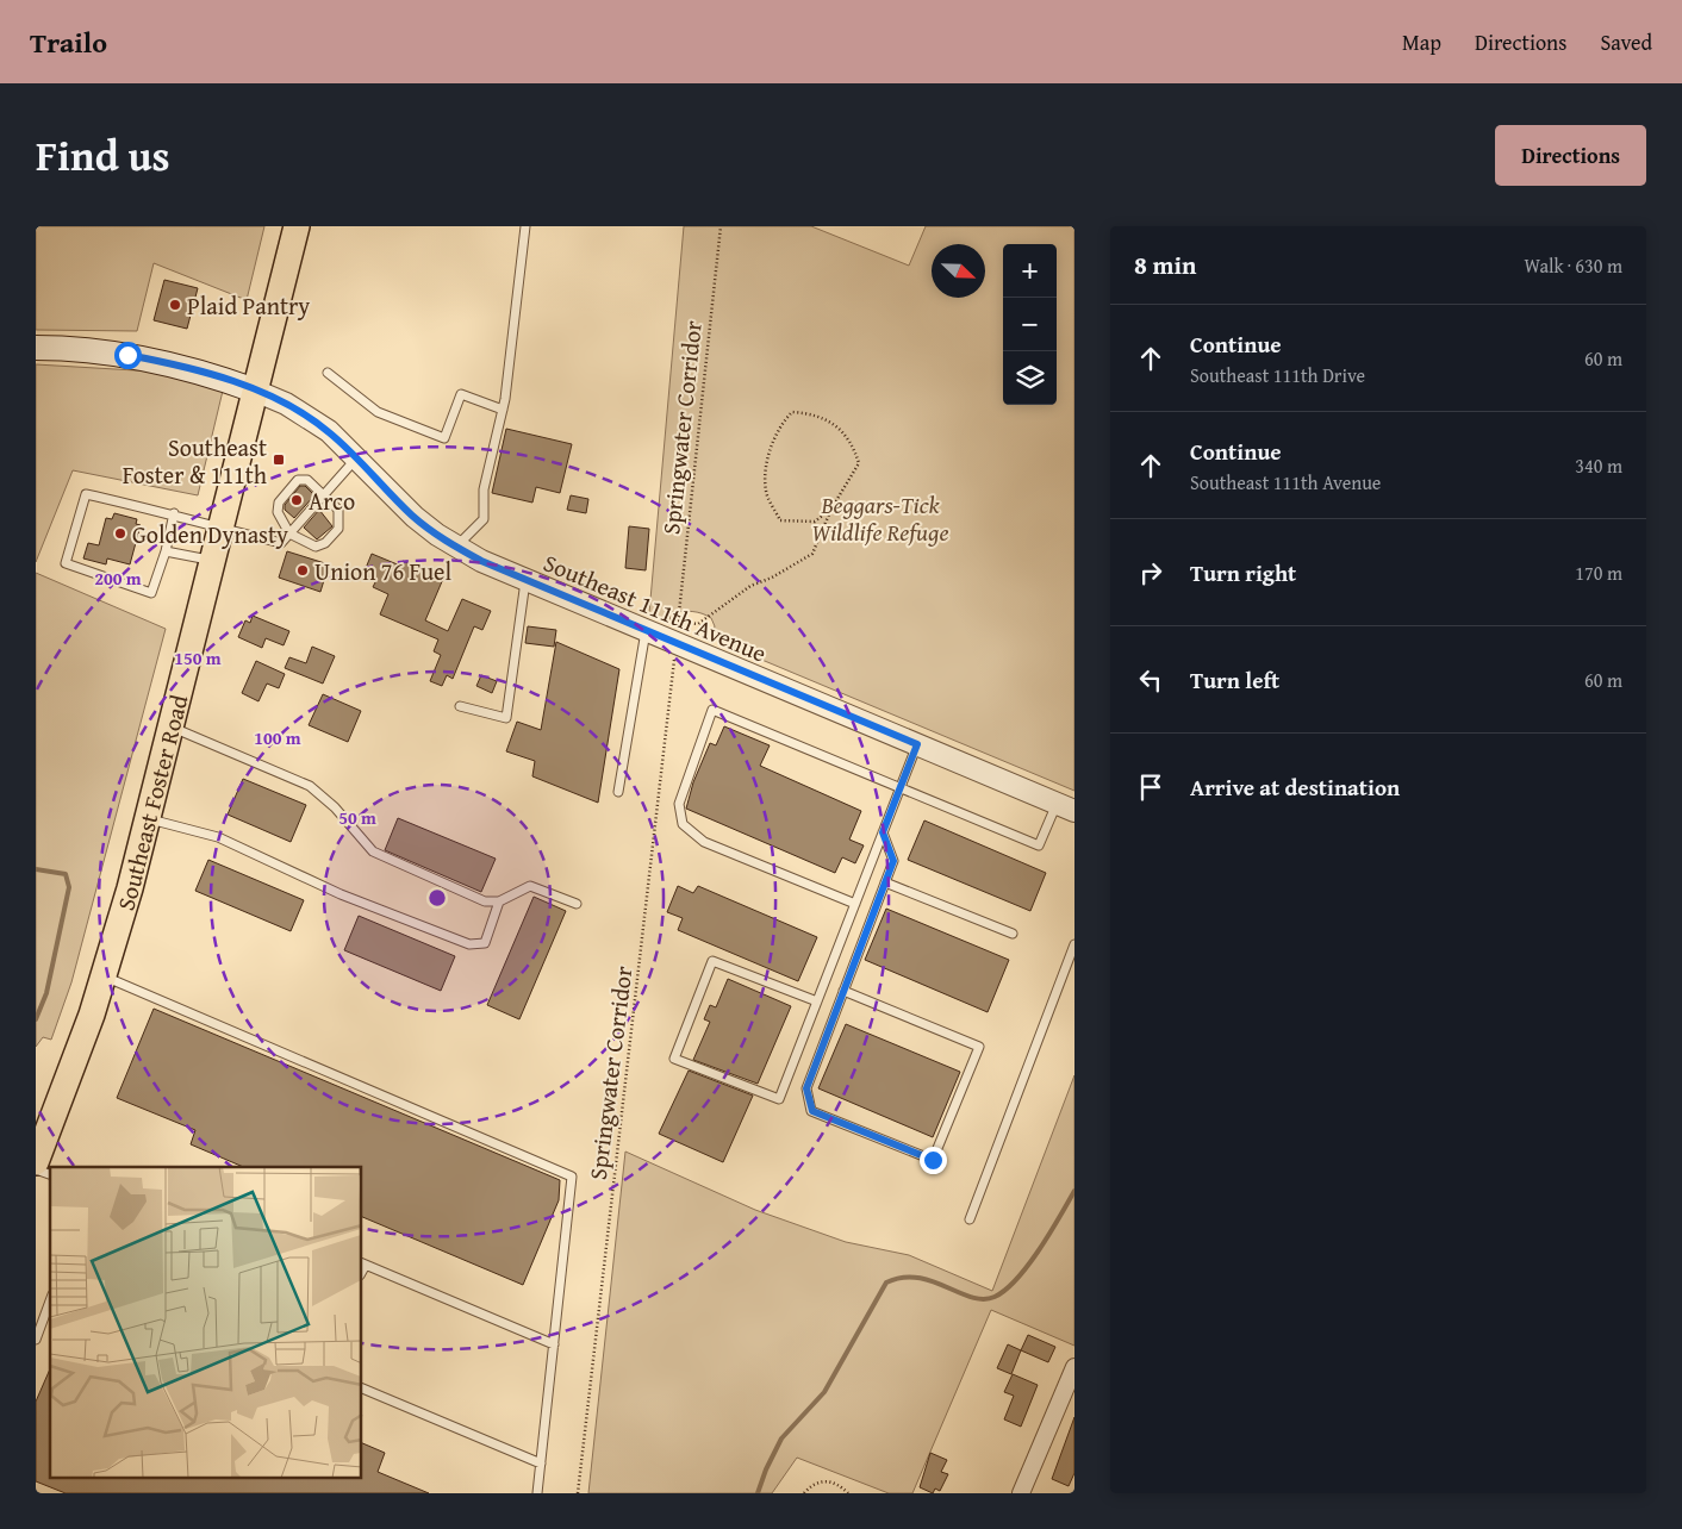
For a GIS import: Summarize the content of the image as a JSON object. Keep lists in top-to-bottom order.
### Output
{
  "streets": {
    "main road": ["Southeast Foster Road"],
    "street": ["Southeast 111th Avenue"],
    "path": ["Springwater Corridor"]
  },
  "crossings": [
    ["Southeast 111th Avenue", "Southeast Foster Road"]
  ],
  "parks": ["Beggars-Tick Wildlife Refuge"],
  "places": {
    "other": [
      "Plaid Pantry",
      "Arco",
      "Golden Dynasty",
      "Union 76 Fuel"
    ],
    "transit": ["Southeast Foster & 111th"]
  },
  "north": "bottom right",
  "page": {
    "header": "Trailo",
    "nav": ["Map", "Directions", "Saved"],
    "title": "Find us",
    "buttons": "Directions",
    "heading": ["8 min", "Walk · 630 m"],
    "map_buttons": ["+", "−"],
    "list": [
      ["Continue", "Southeast 111th Drive", "60 m"],
      ["Continue", "Southeast 111th Avenue", "340 m"],
      ["Turn right", "170 m"],
      ["Turn left", "60 m"],
      "Arrive at destination"
    ]
  },
  "rings": [
    "200 m",
    "150 m",
    "100 m",
    "50 m"
  ]
}
